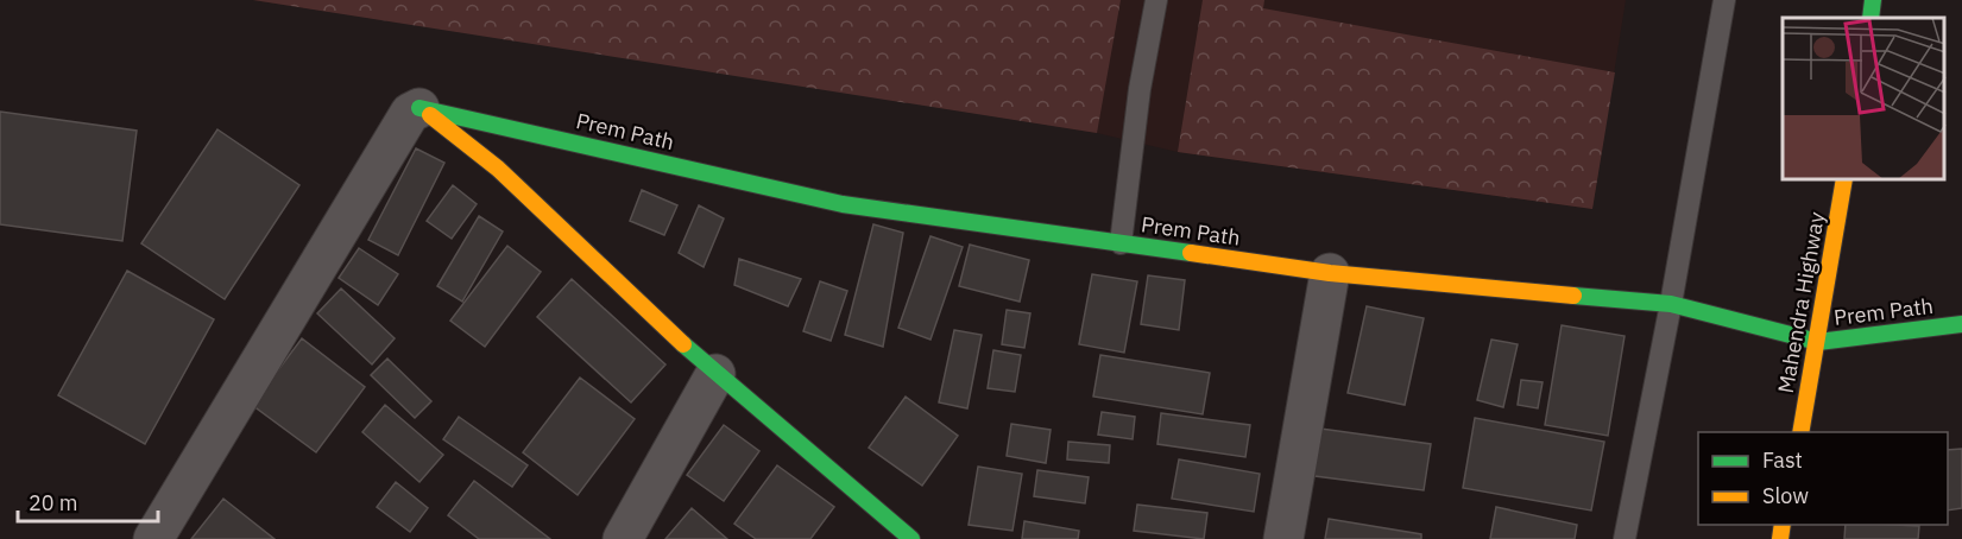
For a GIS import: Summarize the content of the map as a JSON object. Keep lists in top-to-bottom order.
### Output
{
  "streets": {
    "main road": ["Prem Path", "Mahendra Highway"]
  },
  "crossings": [
    ["Prem Path", "Mahendra Highway"]
  ],
  "legend": ["Fast", "Slow"],
  "scale_bar": "20 m"
}
